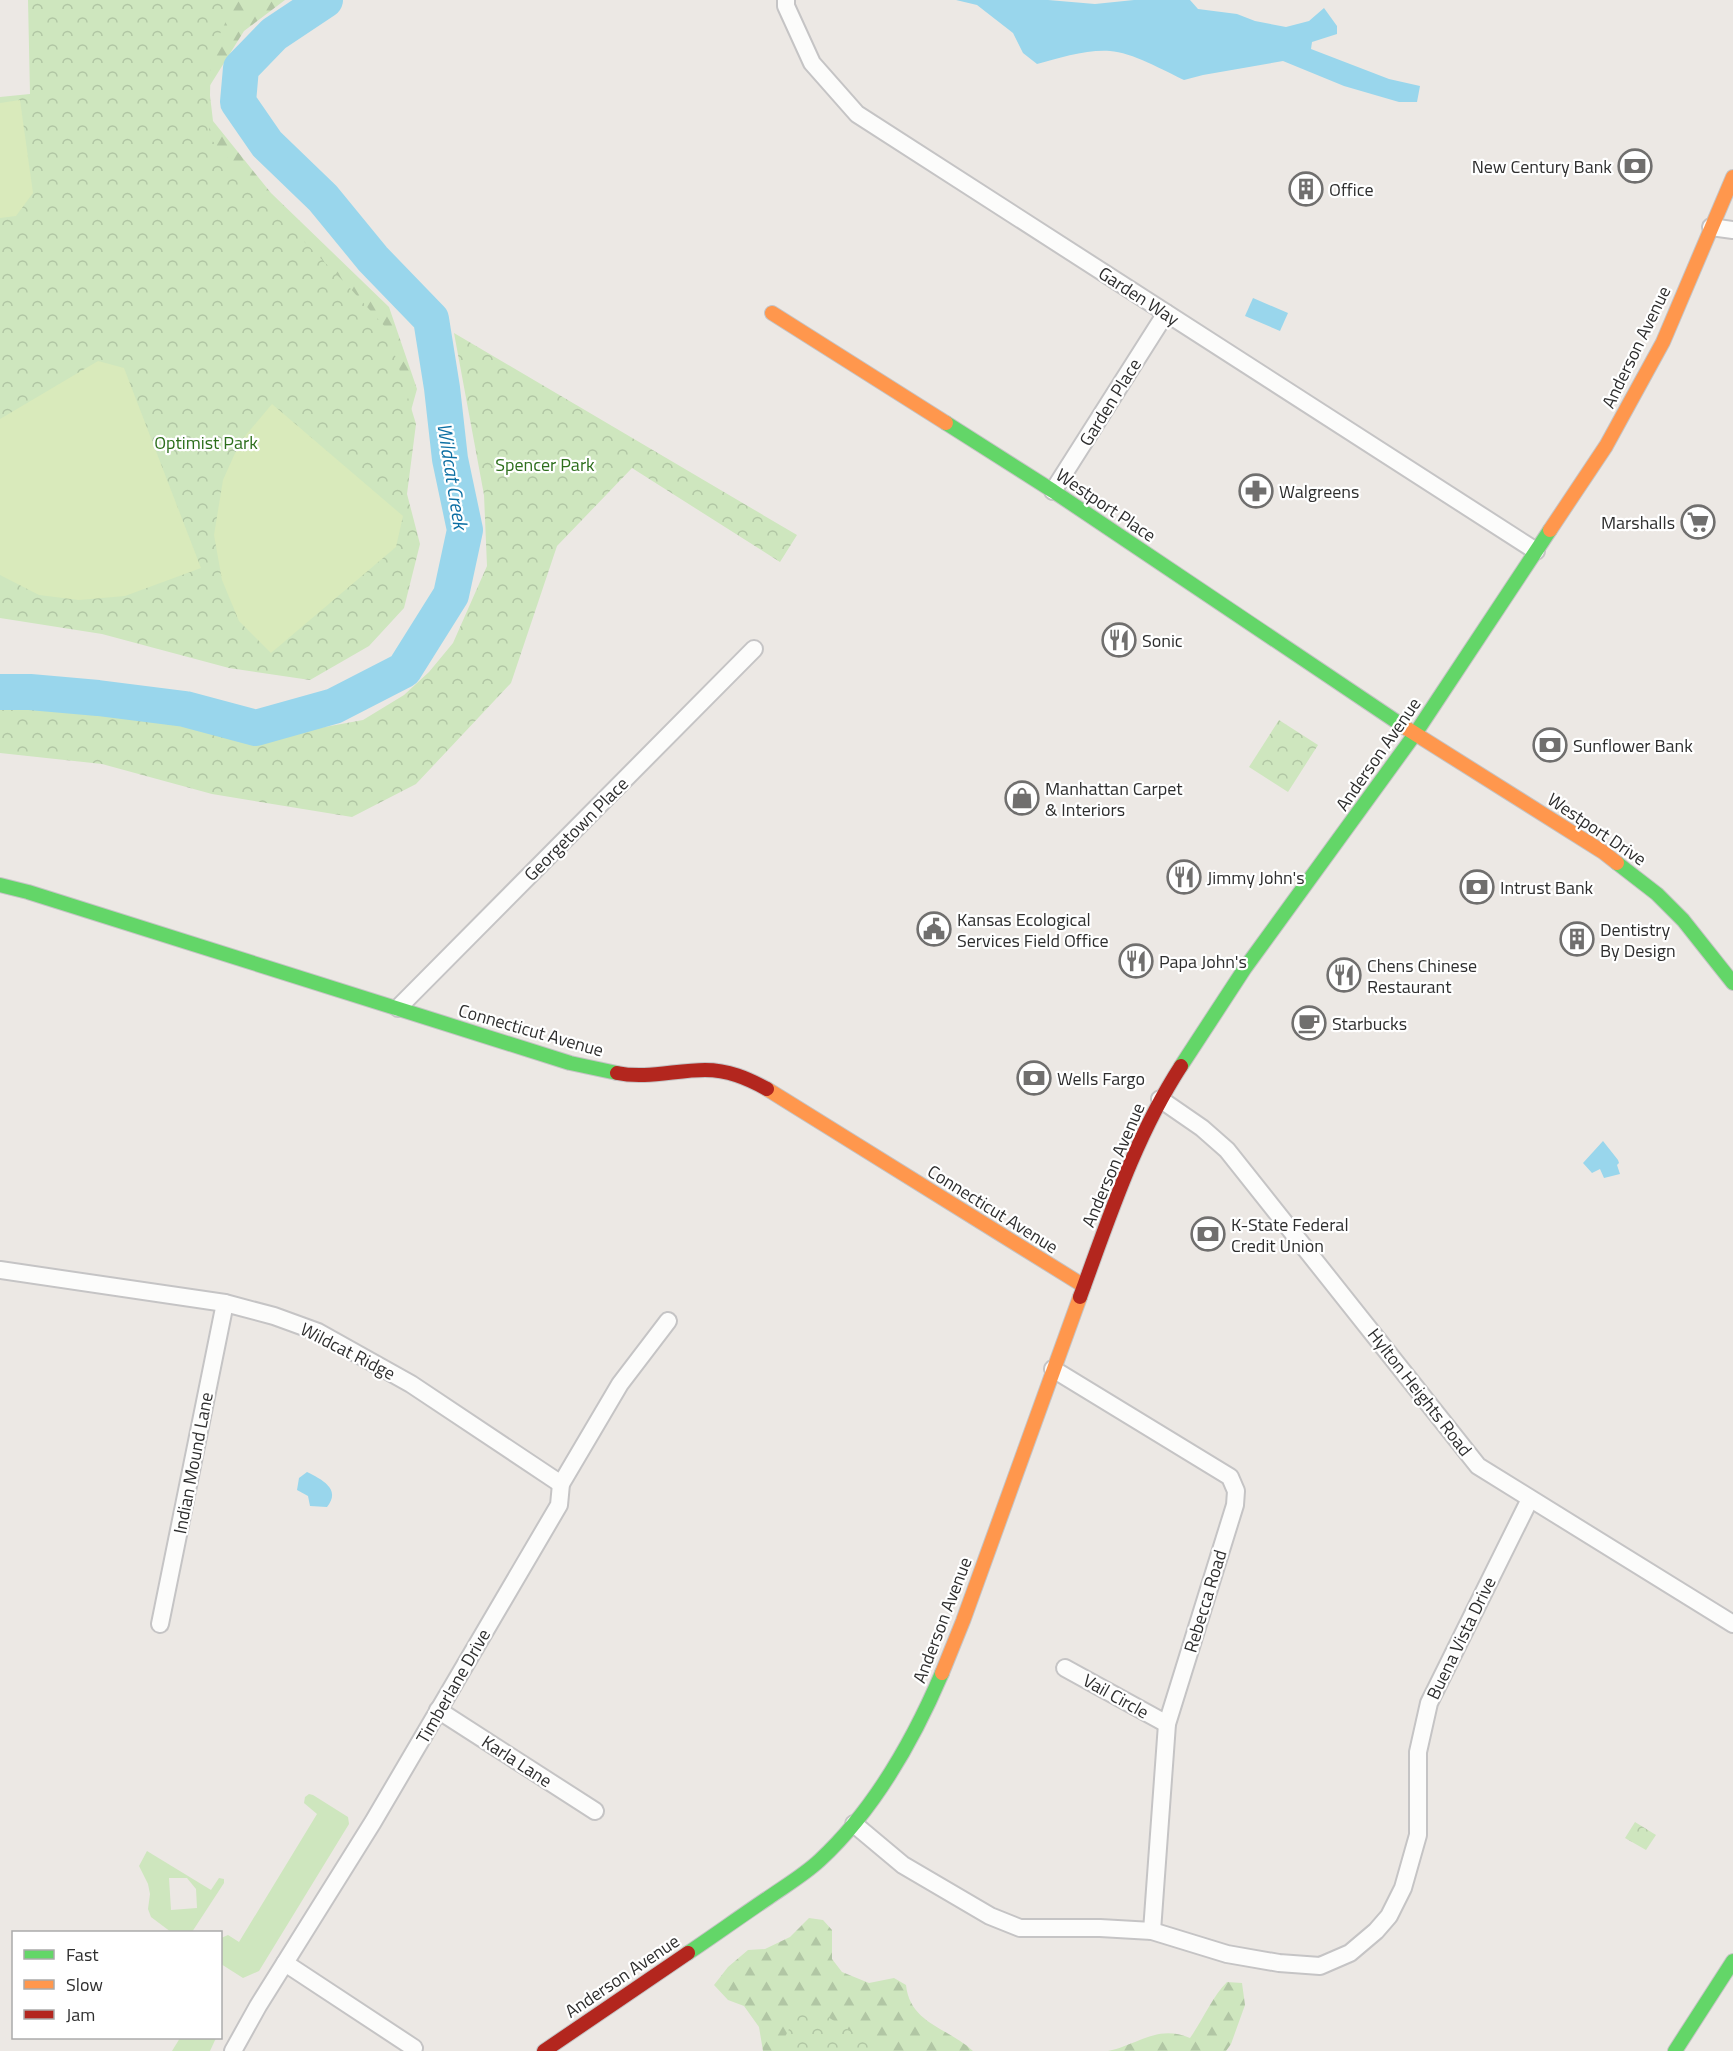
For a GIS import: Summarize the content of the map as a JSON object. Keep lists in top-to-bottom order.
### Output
{
  "streets": {
    "street": [
      "Garden Way",
      "Anderson Avenue",
      "Garden Place",
      "Westport Place",
      "Georgetown Place",
      "Westport Drive",
      "Connecticut Avenue",
      "Wildcat Ridge",
      "Hylton Heights Road",
      "Indian Mound Lane",
      "Rebecca Road",
      "Buena Vista Drive",
      "Timberlane Drive",
      "Vail Circle",
      "Karla Lane"
    ]
  },
  "crossings": [
    ["Garden Way", "Anderson Avenue"],
    ["Garden Way", "Garden Place"],
    ["Anderson Avenue", "Westport Place"],
    ["Anderson Avenue", "Westport Drive"],
    ["Anderson Avenue", "Connecticut Avenue"],
    ["Anderson Avenue", "Hylton Heights Road"],
    ["Anderson Avenue", "Rebecca Road"],
    ["Anderson Avenue", "Buena Vista Drive"],
    ["Garden Place", "Westport Place"],
    ["Westport Place", "Westport Drive"],
    ["Georgetown Place", "Connecticut Avenue"],
    ["Wildcat Ridge", "Indian Mound Lane"],
    ["Wildcat Ridge", "Timberlane Drive"],
    ["Hylton Heights Road", "Buena Vista Drive"],
    ["Rebecca Road", "Buena Vista Drive"],
    ["Rebecca Road", "Vail Circle"],
    ["Timberlane Drive", "Karla Lane"]
  ],
  "water": ["Wildcat Creek"],
  "parks": ["Optimist Park", "Spencer Park"],
  "places": {
    "bank": [
      "New Century Bank",
      "Sunflower Bank",
      "Intrust Bank",
      "Wells Fargo",
      "K-State Federal Credit Union"
    ],
    "building": ["Office", "Dentistry By Design"],
    "pharmacy": ["Walgreens"],
    "supermarket": ["Marshalls"],
    "restaurant": [
      "Sonic",
      "Jimmy John's",
      "Papa John's",
      "Chens Chinese Restaurant"
    ],
    "shop": ["Manhattan Carpet & Interiors"],
    "public building": ["Kansas Ecological Services Field Office"],
    "cafe": ["Starbucks"]
  },
  "legend": ["Fast", "Slow", "Jam"]
}
